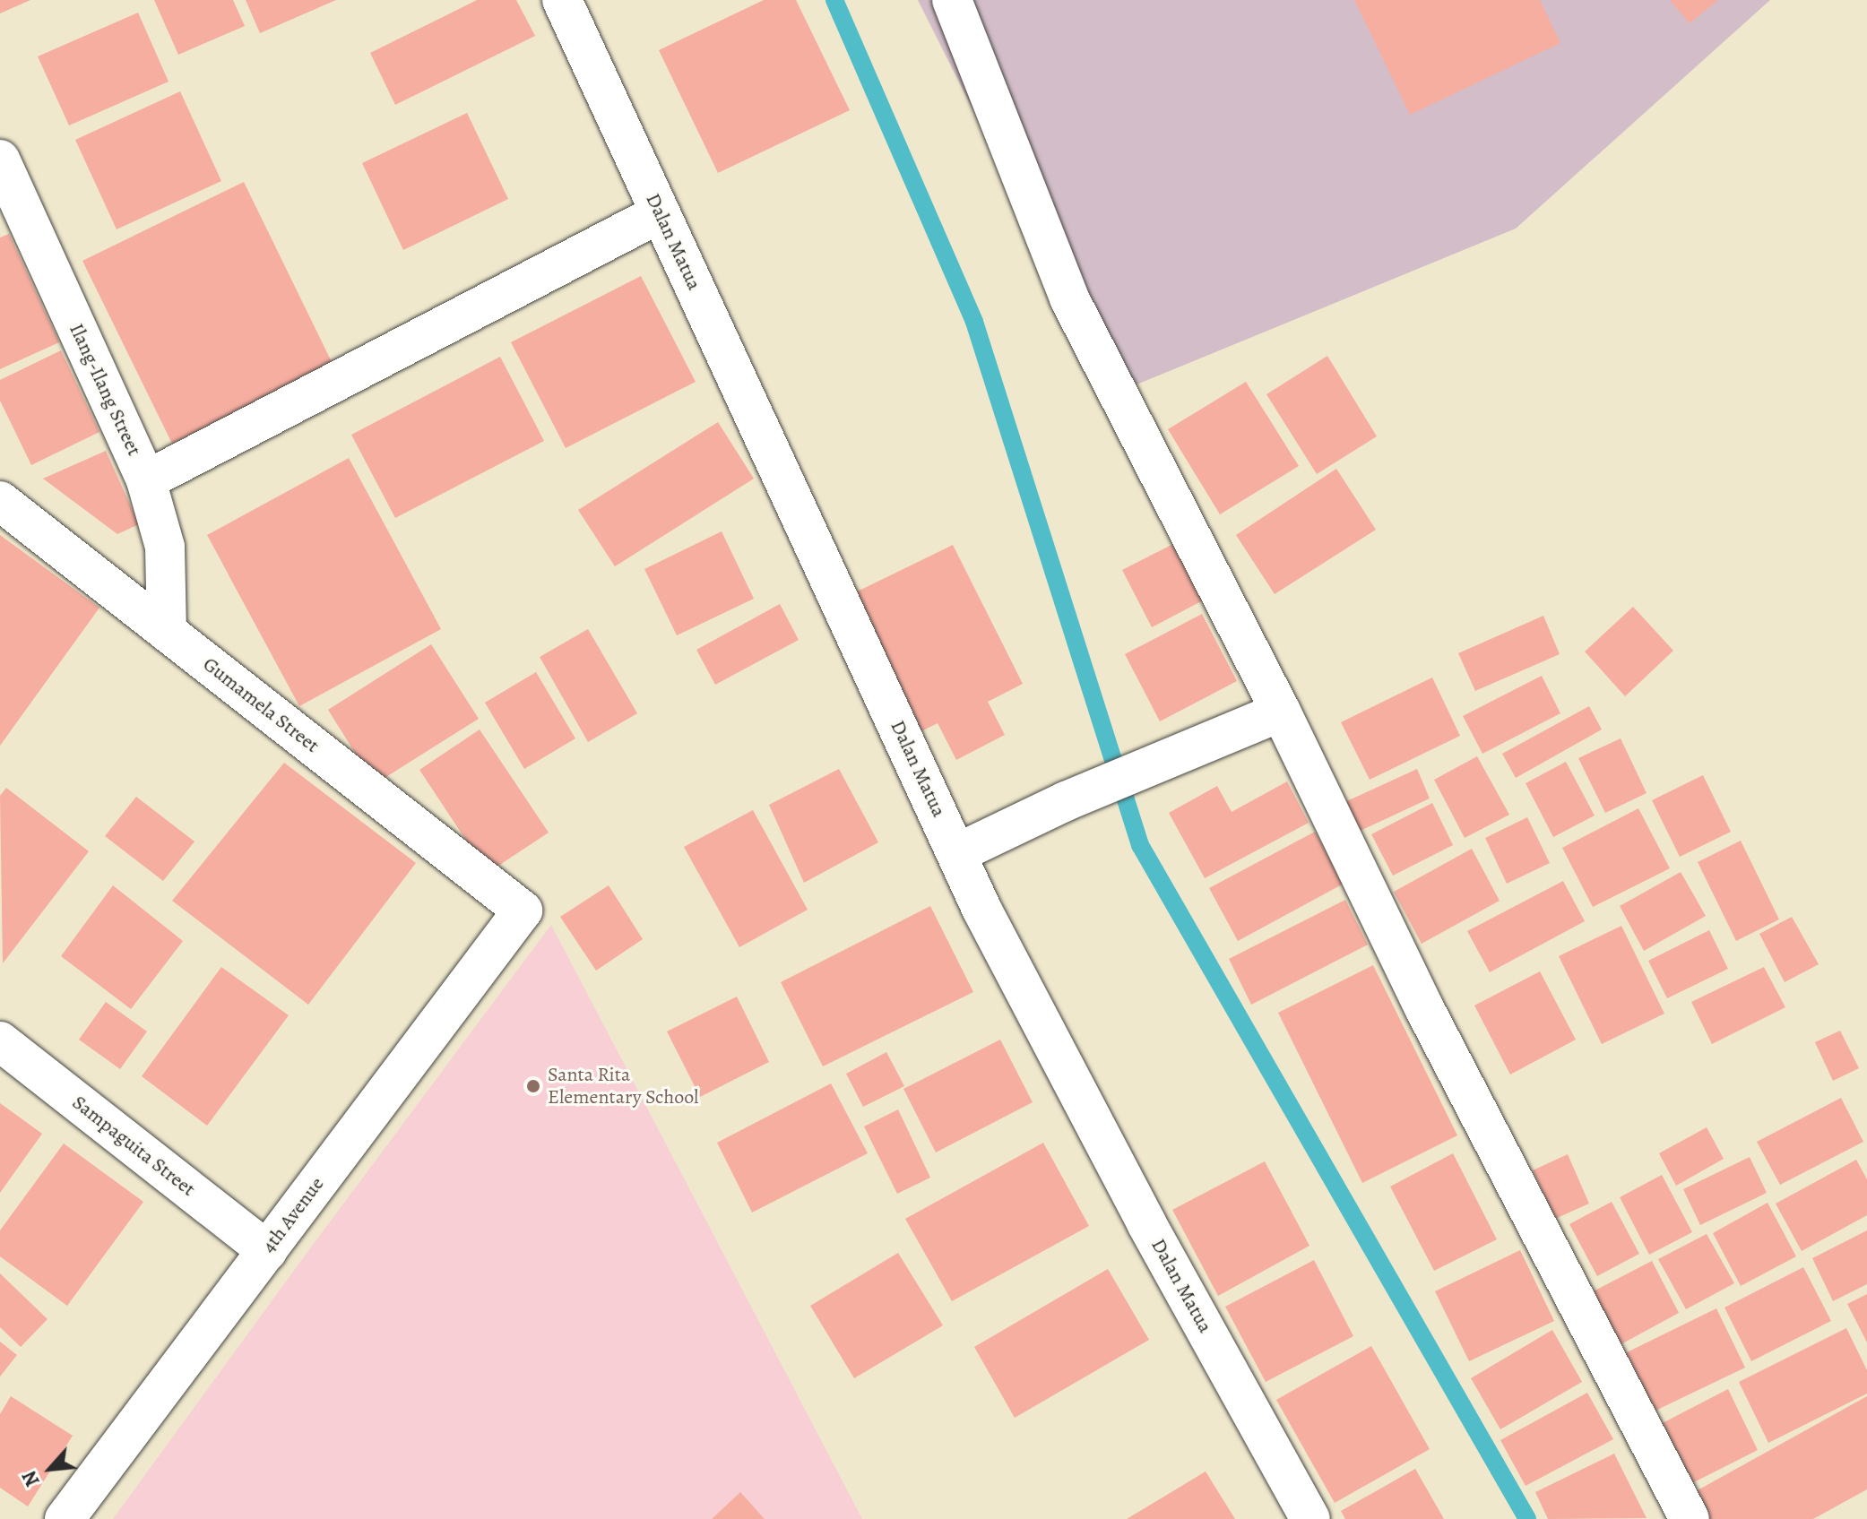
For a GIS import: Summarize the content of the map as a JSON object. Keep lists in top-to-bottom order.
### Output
{
  "streets": {
    "street": [
      "Dalan Matua",
      "Ilang-Ilang Street",
      "Gumamela Street",
      "Sampaguita Street",
      "4th Avenue"
    ]
  },
  "crossings": [
    ["Ilang-Ilang Street", "Gumamela Street"],
    ["Gumamela Street", "4th Avenue"],
    ["Sampaguita Street", "4th Avenue"]
  ],
  "places": ["Santa Rita Elementary School"],
  "north": "bottom left"
}
